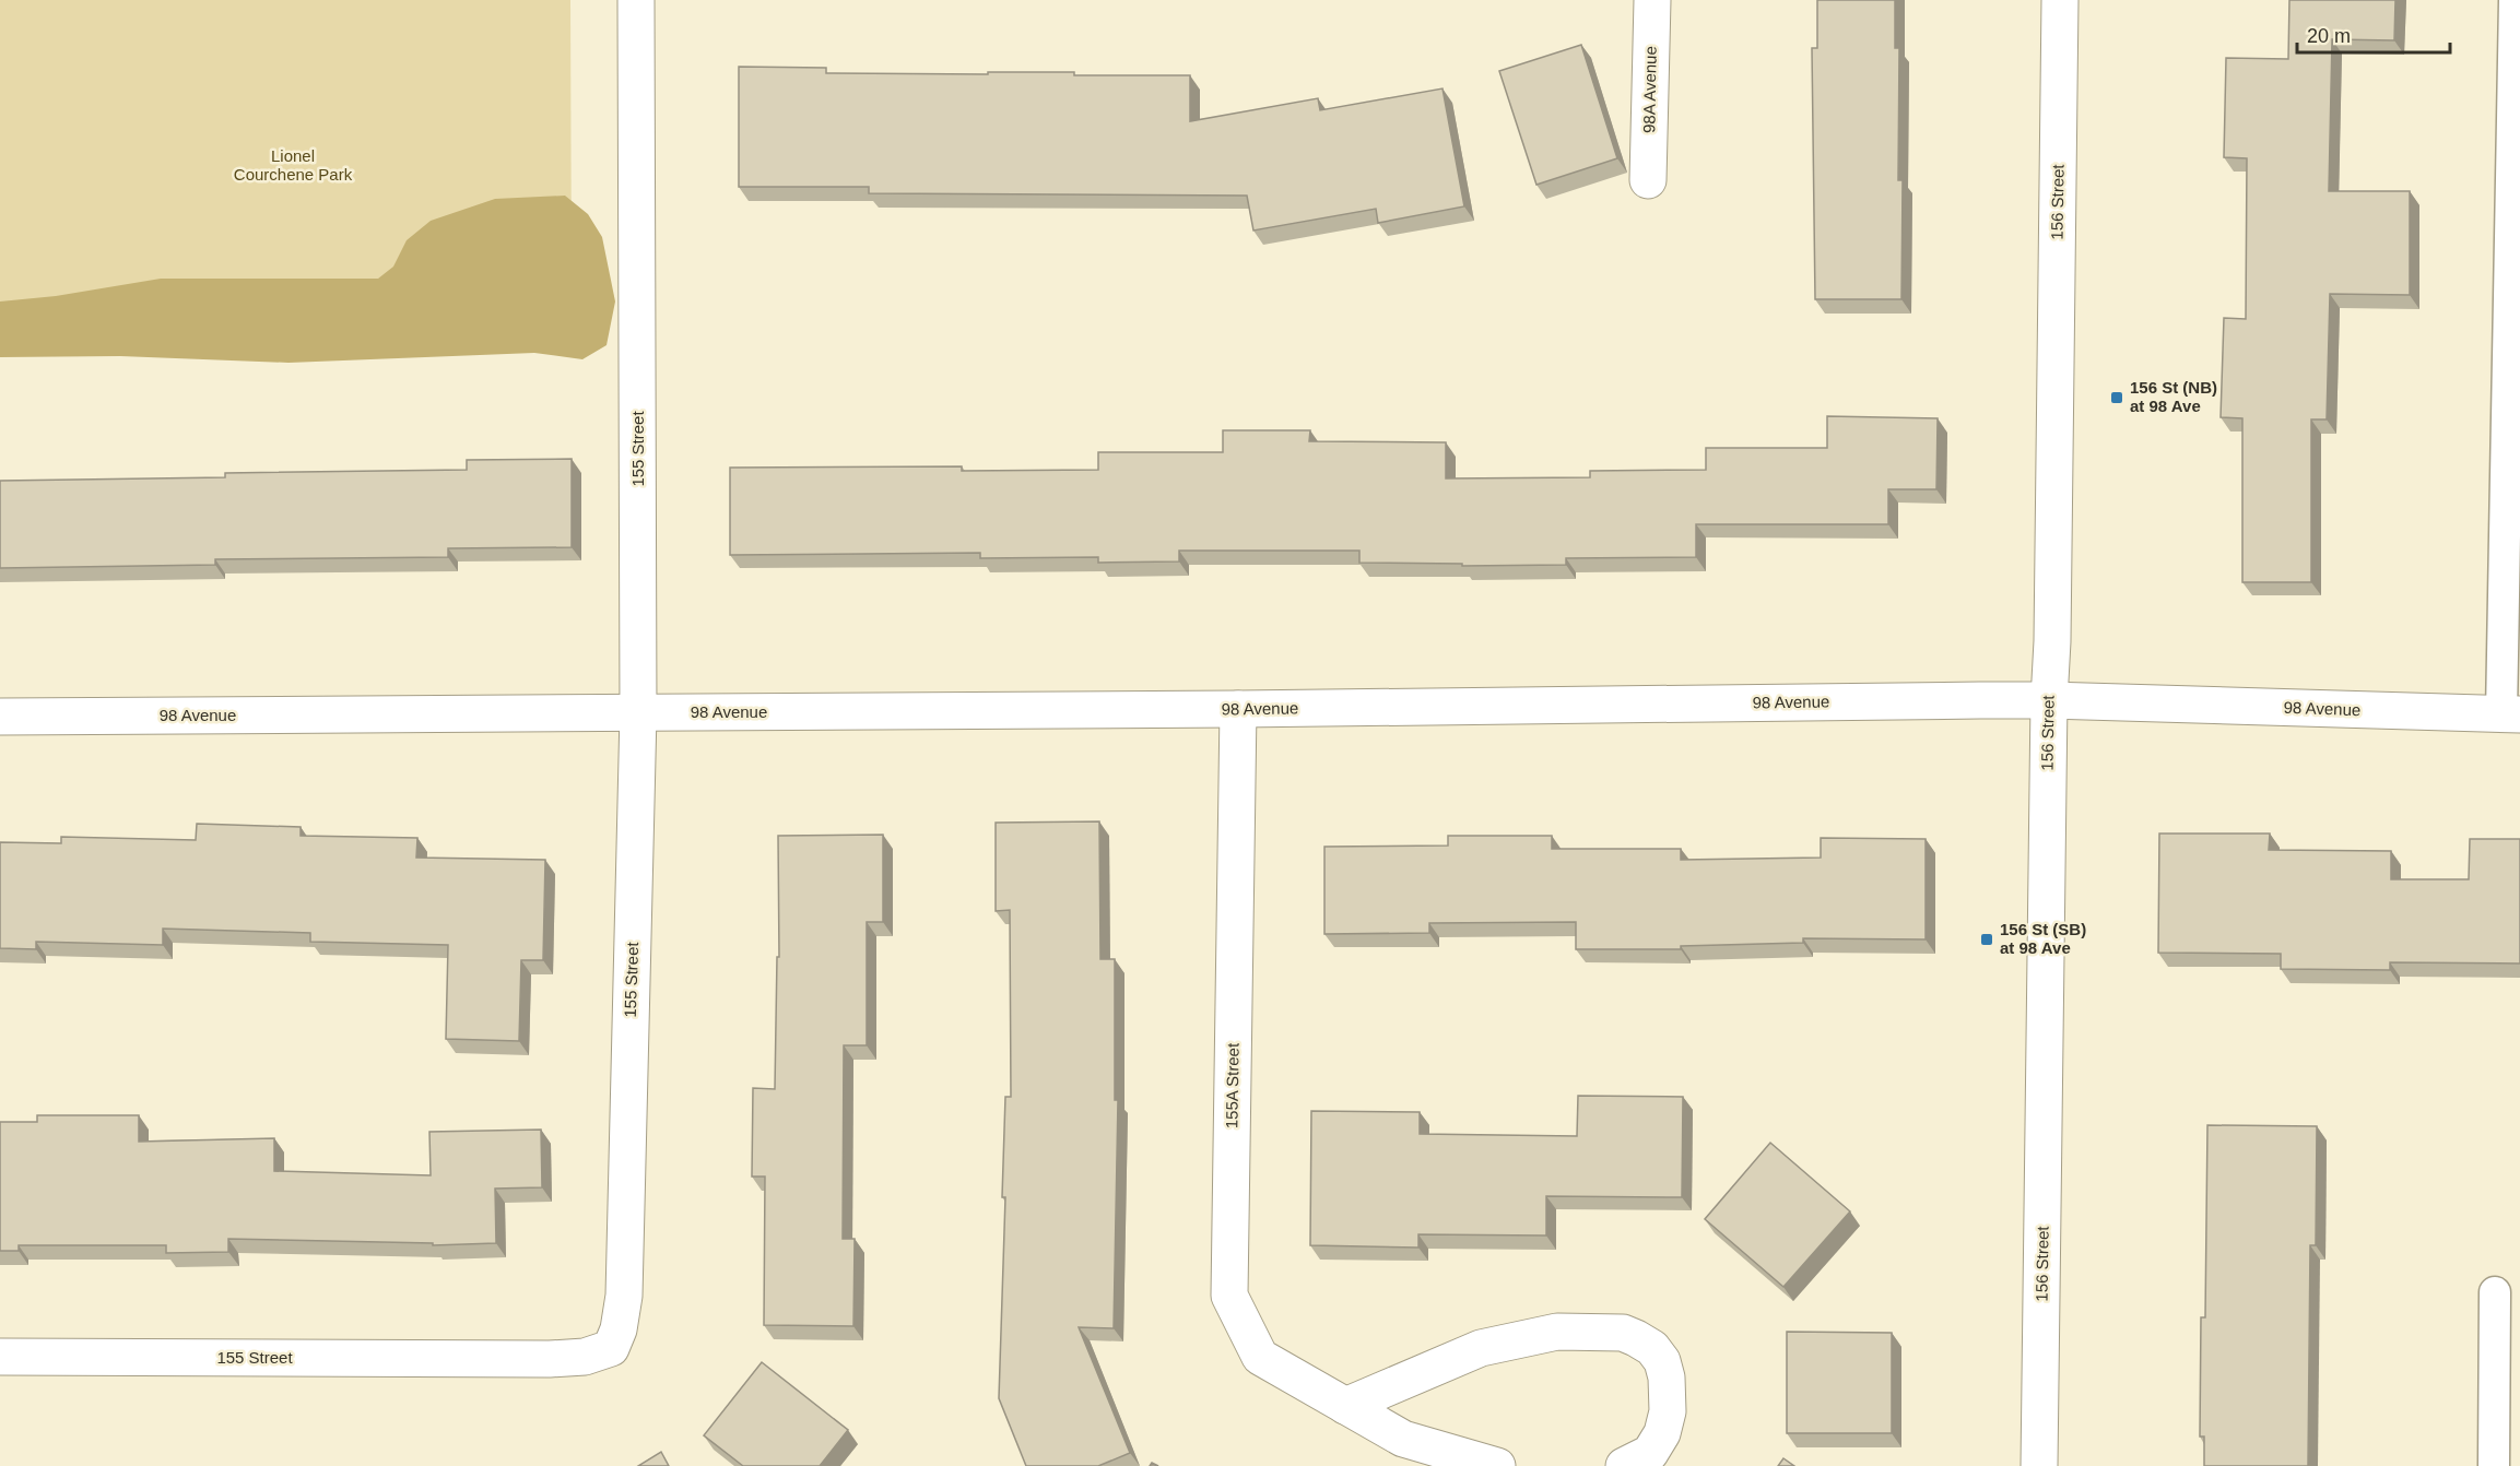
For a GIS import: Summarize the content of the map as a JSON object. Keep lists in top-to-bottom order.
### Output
{
  "streets": {
    "street": [
      "98A Avenue",
      "156 Street",
      "155 Street",
      "98 Avenue",
      "155A Street"
    ]
  },
  "crossings": [
    ["156 Street", "98 Avenue"],
    ["155 Street", "98 Avenue"],
    ["98 Avenue", "155A Street"]
  ],
  "parks": ["Lionel Courchene Park"],
  "places": {
    "transit": ["156 St (NB) at 98 Ave", "156 St (SB) at 98 Ave"]
  },
  "scale_bar": "20 m"
}
